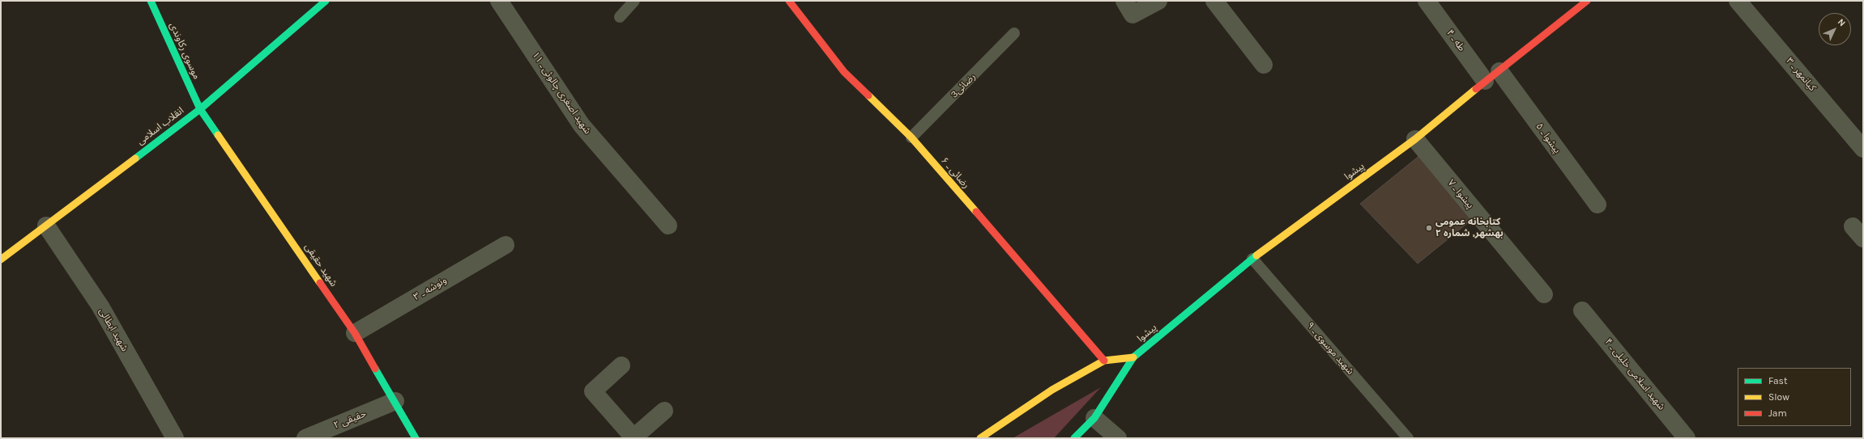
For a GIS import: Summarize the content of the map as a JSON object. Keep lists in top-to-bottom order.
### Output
{
  "streets": {
    "street": [
      "طه ـ ۴",
      "موسوی رکاوندی",
      "کیانمهر ـ ۳",
      "شهید اصغری چالوئی ـ ۱۱",
      "انقلاب اسلامی",
      "پیشوا ـ ۵",
      "پیشوا",
      "رضائی ـ ۶",
      "پیشوا ـ ۷",
      "شهید حقیقی",
      "ونوشه ـ ۳",
      "شهید ابطالی",
      "شهید اسلامی خلیلی ـ ۴",
      "حقیقی ۲"
    ],
    "lane": ["رضائی3", "شهید موسوی ـ ۹"]
  },
  "crossings": [
    ["طه ـ ۴", "پیشوا ـ ۵"],
    ["طه ـ ۴", "پیشوا"],
    ["موسوی رکاوندی", "انقلاب اسلامی"],
    ["موسوی رکاوندی", "شهید حقیقی"],
    ["رضائی3", "رضائی ـ ۶"],
    ["انقلاب اسلامی", "شهید حقیقی"],
    ["انقلاب اسلامی", "شهید ابطالی"],
    ["پیشوا ـ ۵", "پیشوا"],
    ["پیشوا", "پیشوا ـ ۷"],
    ["پیشوا", "شهید موسوی ـ ۹"],
    ["شهید حقیقی", "ونوشه ـ ۳"],
    ["شهید حقیقی", "حقیقی ۲"]
  ],
  "places": ["کتابخانه عمومی بهشهر, شماره ۲"],
  "legend": ["Fast", "Slow", "Jam"],
  "north": "top right"
}
